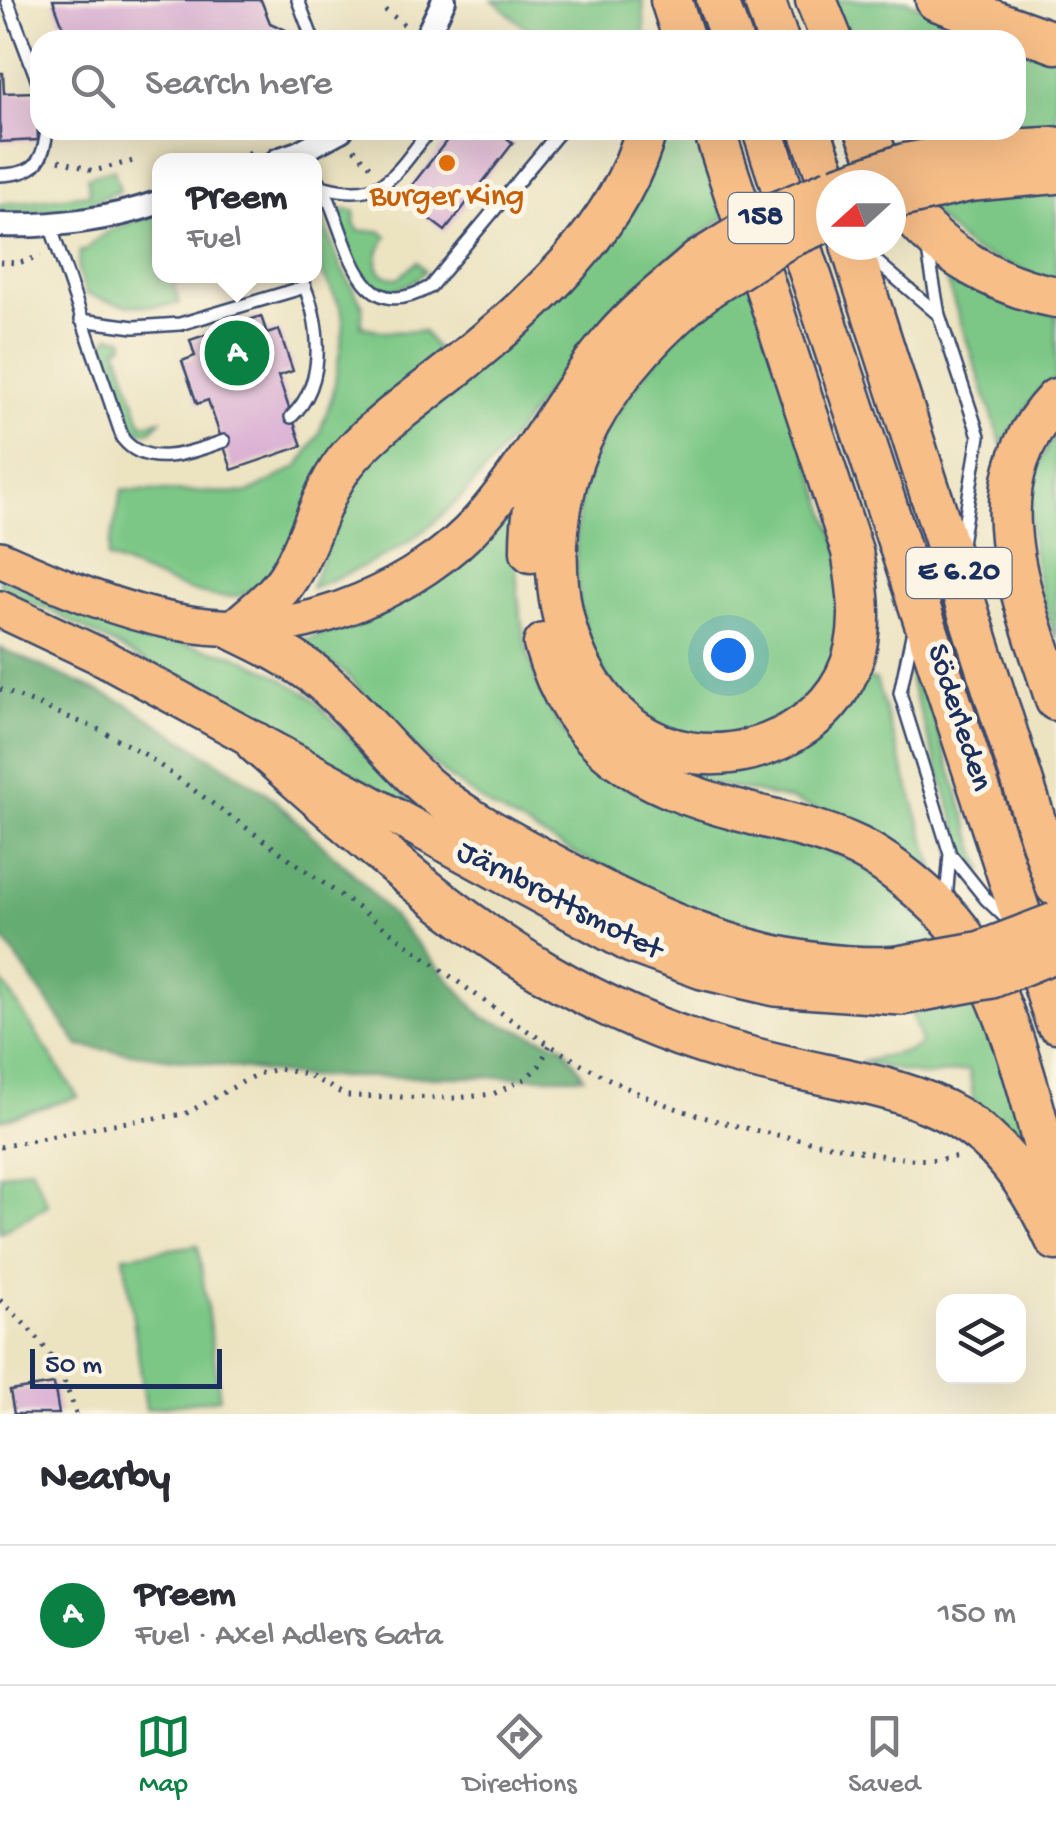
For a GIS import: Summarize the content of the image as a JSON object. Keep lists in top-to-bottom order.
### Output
{
  "streets": {
    "highway": ["E 6.20", "Söderleden"],
    "main road": ["158", "Järnbrottsmotet"]
  },
  "places": ["Burger King"],
  "scale_bar": "50 m",
  "north": "left",
  "page": {
    "search": "Search here",
    "popup": ["Preem", "Fuel"],
    "pins": "A",
    "scale": "50 m",
    "heading": "Nearby",
    "list": [
      {
        "mark": "A",
        "name": "Preem",
        "note": "Fuel · Axel Adlers Gata",
        "value": "150 m"
      }
    ],
    "nav": ["Map", "Directions", "Saved"]
  }
}
